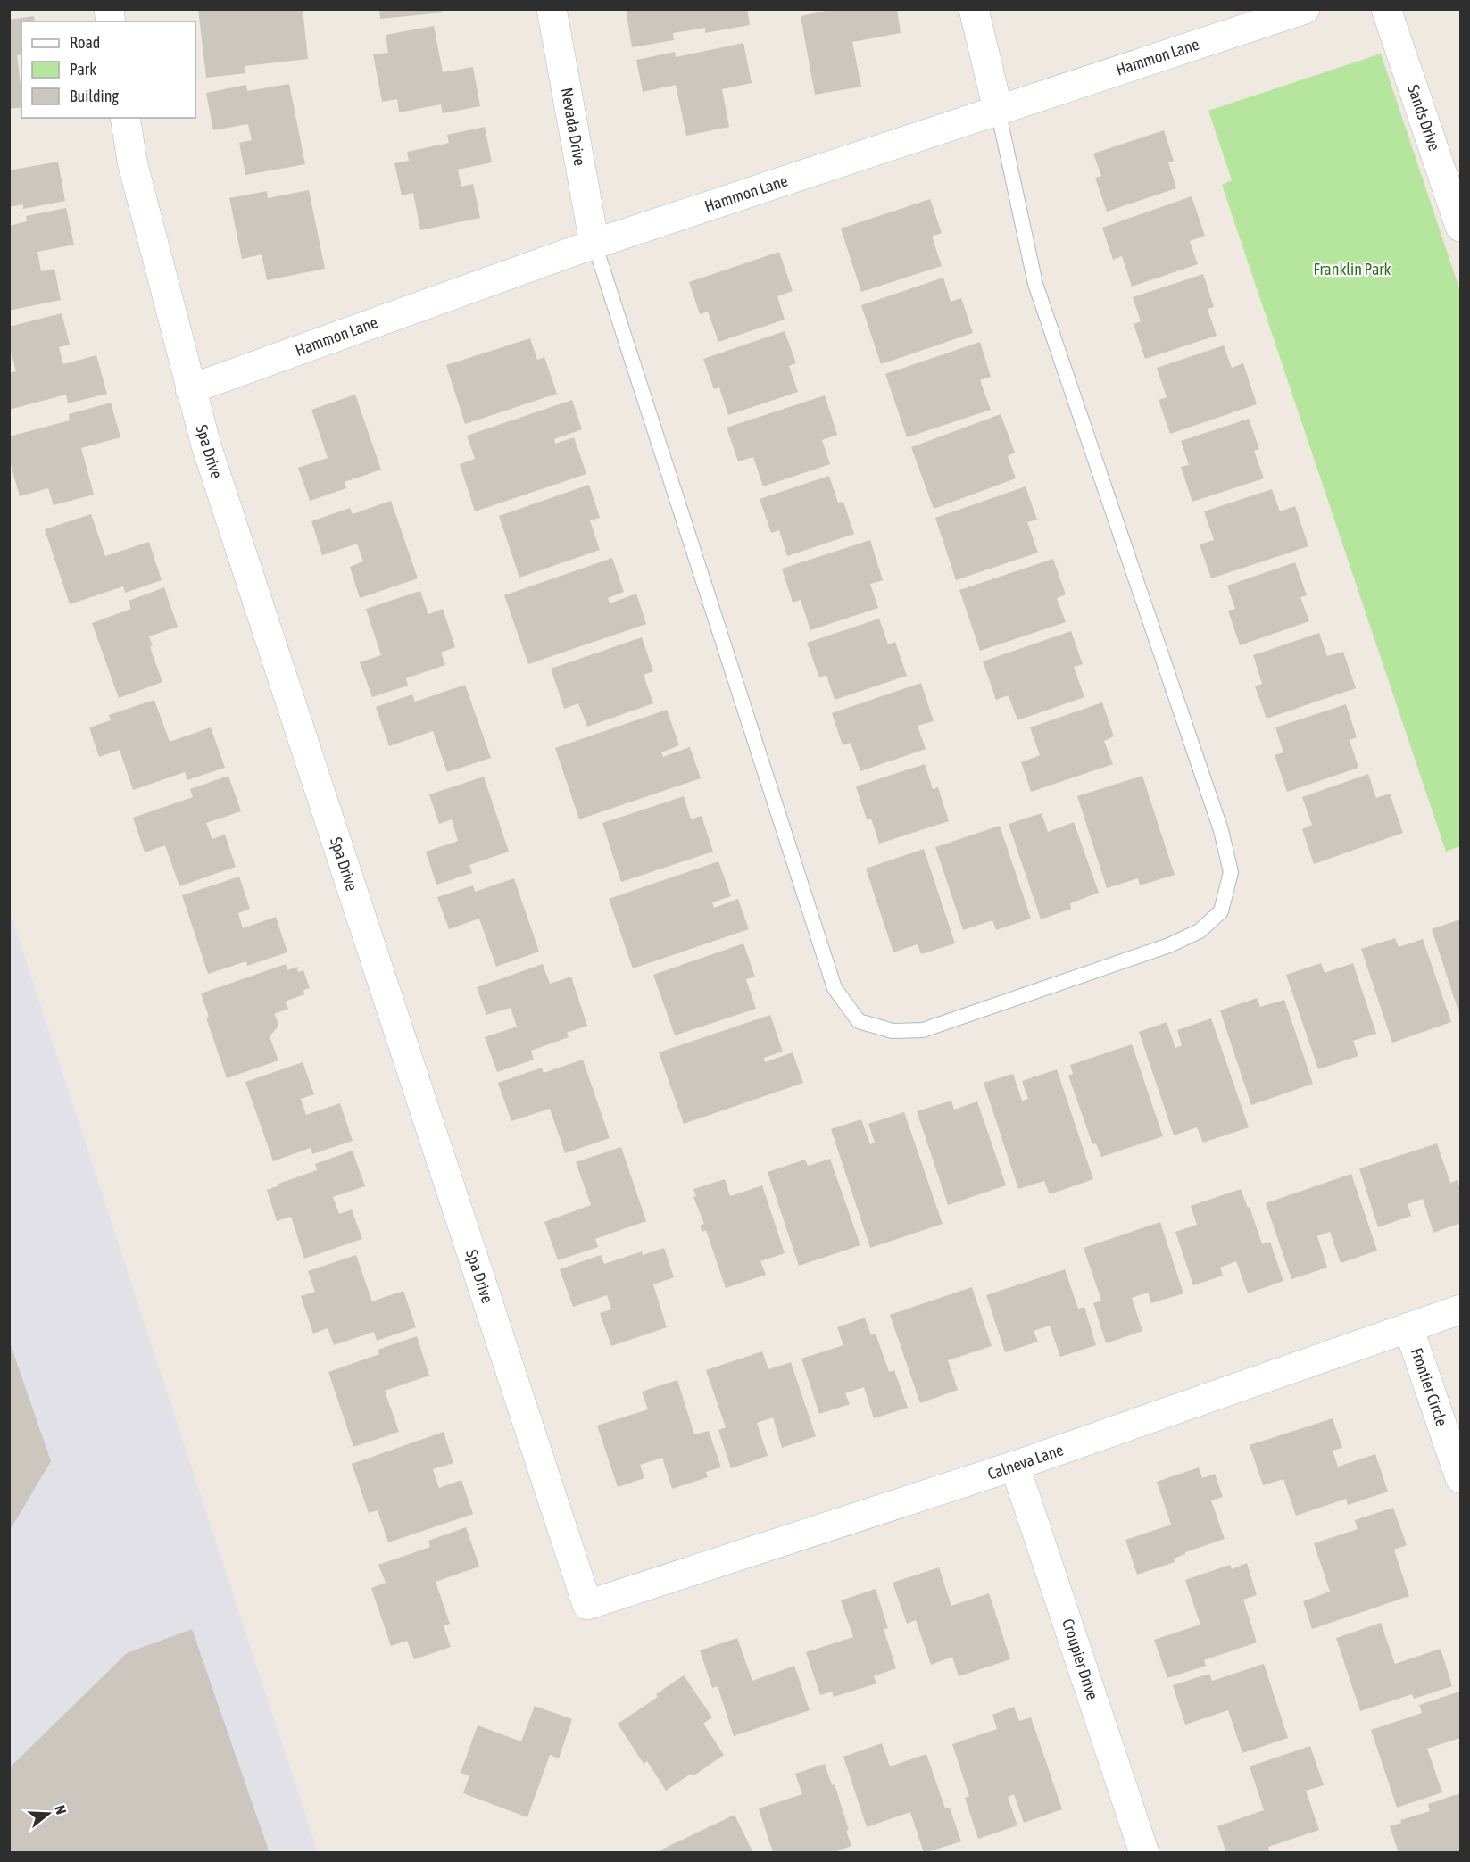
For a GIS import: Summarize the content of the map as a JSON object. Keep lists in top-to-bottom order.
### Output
{
  "streets": {
    "street": [
      "Hammon Lane",
      "Sands Drive",
      "Nevada Drive",
      "Spa Drive",
      "Frontier Circle",
      "Calneva Lane",
      "Croupier Drive"
    ]
  },
  "crossings": [
    ["Hammon Lane", "Nevada Drive"],
    ["Hammon Lane", "Spa Drive"],
    ["Spa Drive", "Calneva Lane"],
    ["Frontier Circle", "Calneva Lane"],
    ["Calneva Lane", "Croupier Drive"]
  ],
  "parks": ["Franklin Park"],
  "legend": ["Road", "Park", "Building"],
  "north": "right"
}
